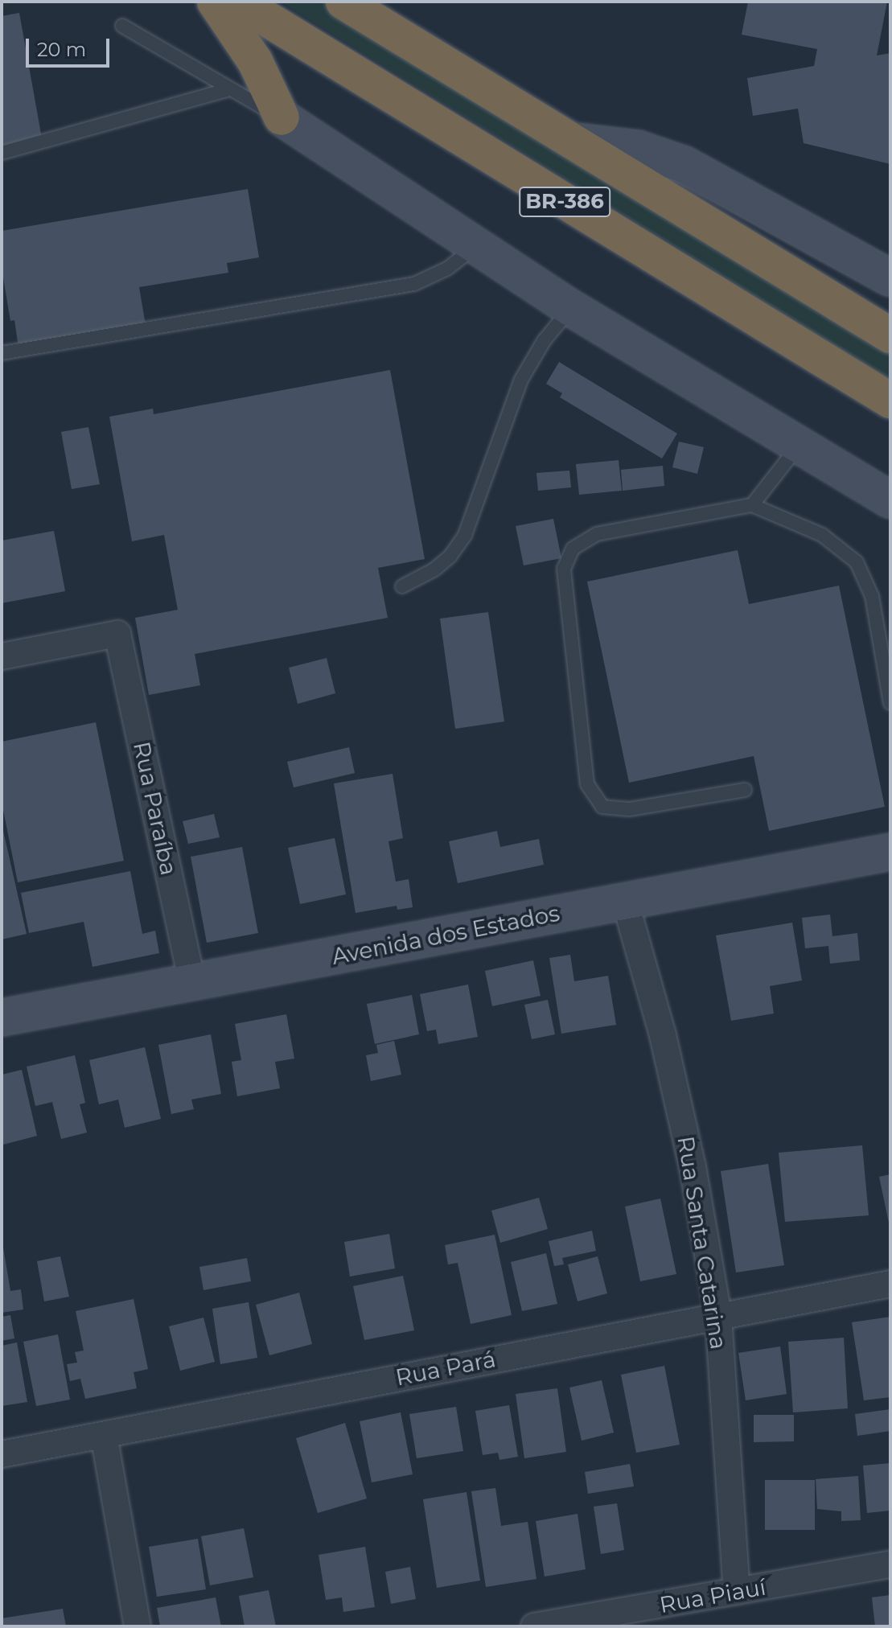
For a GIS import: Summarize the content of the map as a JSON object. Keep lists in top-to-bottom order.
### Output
{
  "streets": {
    "highway": ["BR-386"],
    "street": [
      "Rua Paraíba",
      "Avenida dos Estados",
      "Rua Santa Catarina",
      "Rua Pará",
      "Rua Piauí"
    ]
  },
  "crossings": [
    ["Rua Paraíba", "Avenida dos Estados"],
    ["Avenida dos Estados", "Rua Santa Catarina"],
    ["Rua Santa Catarina", "Rua Pará"],
    ["Rua Santa Catarina", "Rua Piauí"]
  ],
  "scale_bar": "20 m"
}
